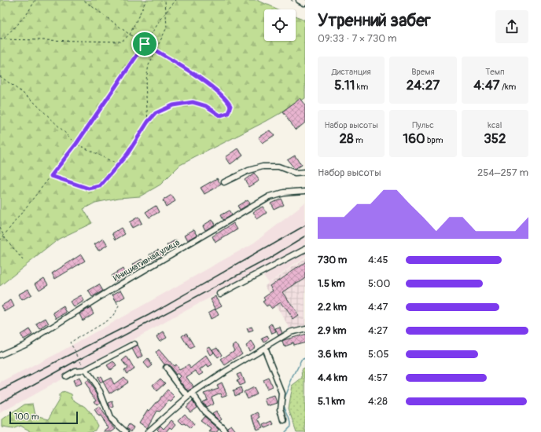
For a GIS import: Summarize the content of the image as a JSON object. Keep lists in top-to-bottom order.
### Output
{
  "streets": {
    "street": ["Инициативная улица"]
  },
  "scale_bar": "100 m",
  "page": {
    "heading": ["Утренний забег", "09:33 · 7 × 730 m"],
    "stats": [
      ["Дистанция", "5.11 km"],
      ["Время", "24:27"],
      ["Темп", "4:47 /km"],
      ["Набор высоты", "28 m"],
      ["Пульс", "160 bpm"],
      ["kcal", "352"]
    ],
    "chart": ["Набор высоты", "254–257 m"],
    "list": [
      {
        "name": "730 m",
        "note": "4:45"
      },
      {
        "name": "1.5 km",
        "note": "5:00"
      },
      {
        "name": "2.2 km",
        "note": "4:47"
      },
      {
        "name": "2.9 km",
        "note": "4:27"
      },
      {
        "name": "3.6 km",
        "note": "5:05"
      },
      {
        "name": "4.4 km",
        "note": "4:57"
      },
      {
        "name": "5.1 km",
        "note": "4:28"
      }
    ],
    "scale": "100 m"
  }
}
